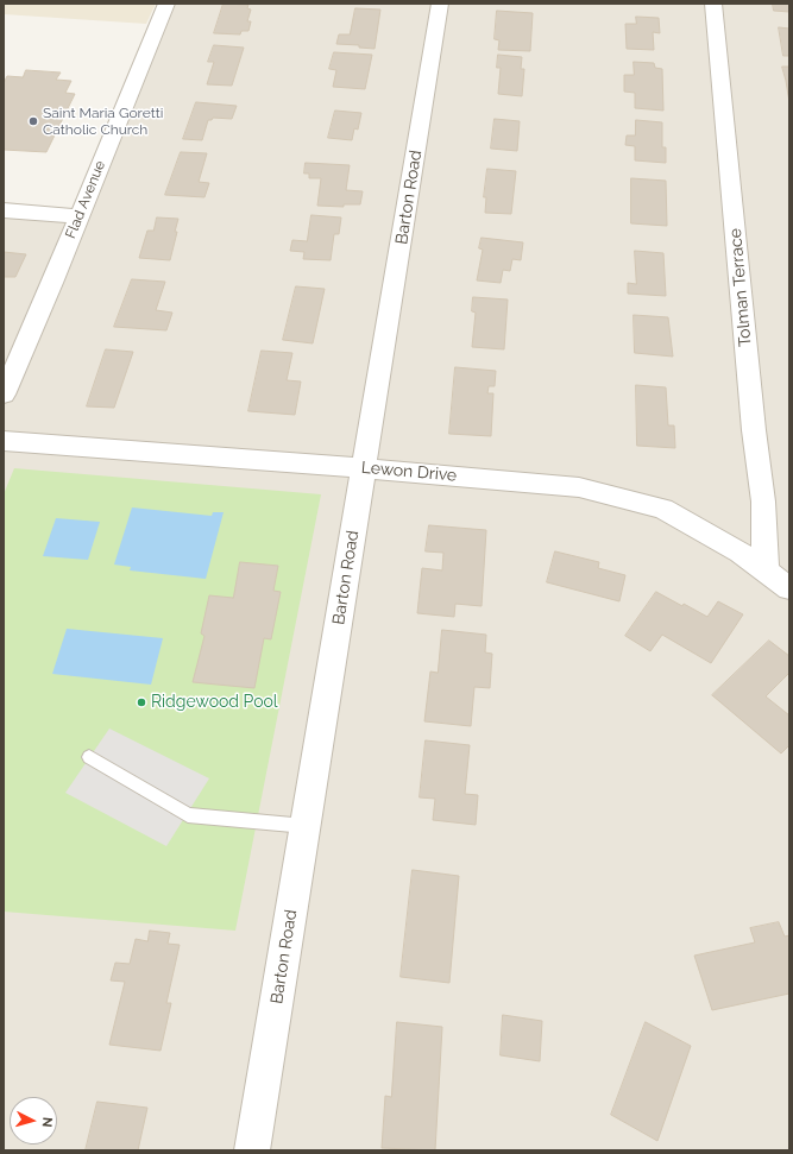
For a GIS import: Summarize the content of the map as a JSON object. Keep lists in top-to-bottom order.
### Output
{
  "streets": {
    "street": [
      "Barton Road",
      "Flad Avenue",
      "Tolman Terrace",
      "Lewon Drive"
    ]
  },
  "crossings": [
    ["Barton Road", "Lewon Drive"],
    ["Tolman Terrace", "Lewon Drive"]
  ],
  "places": ["Saint Maria Goretti Catholic Church", "Ridgewood Pool"],
  "north": "right"
}
